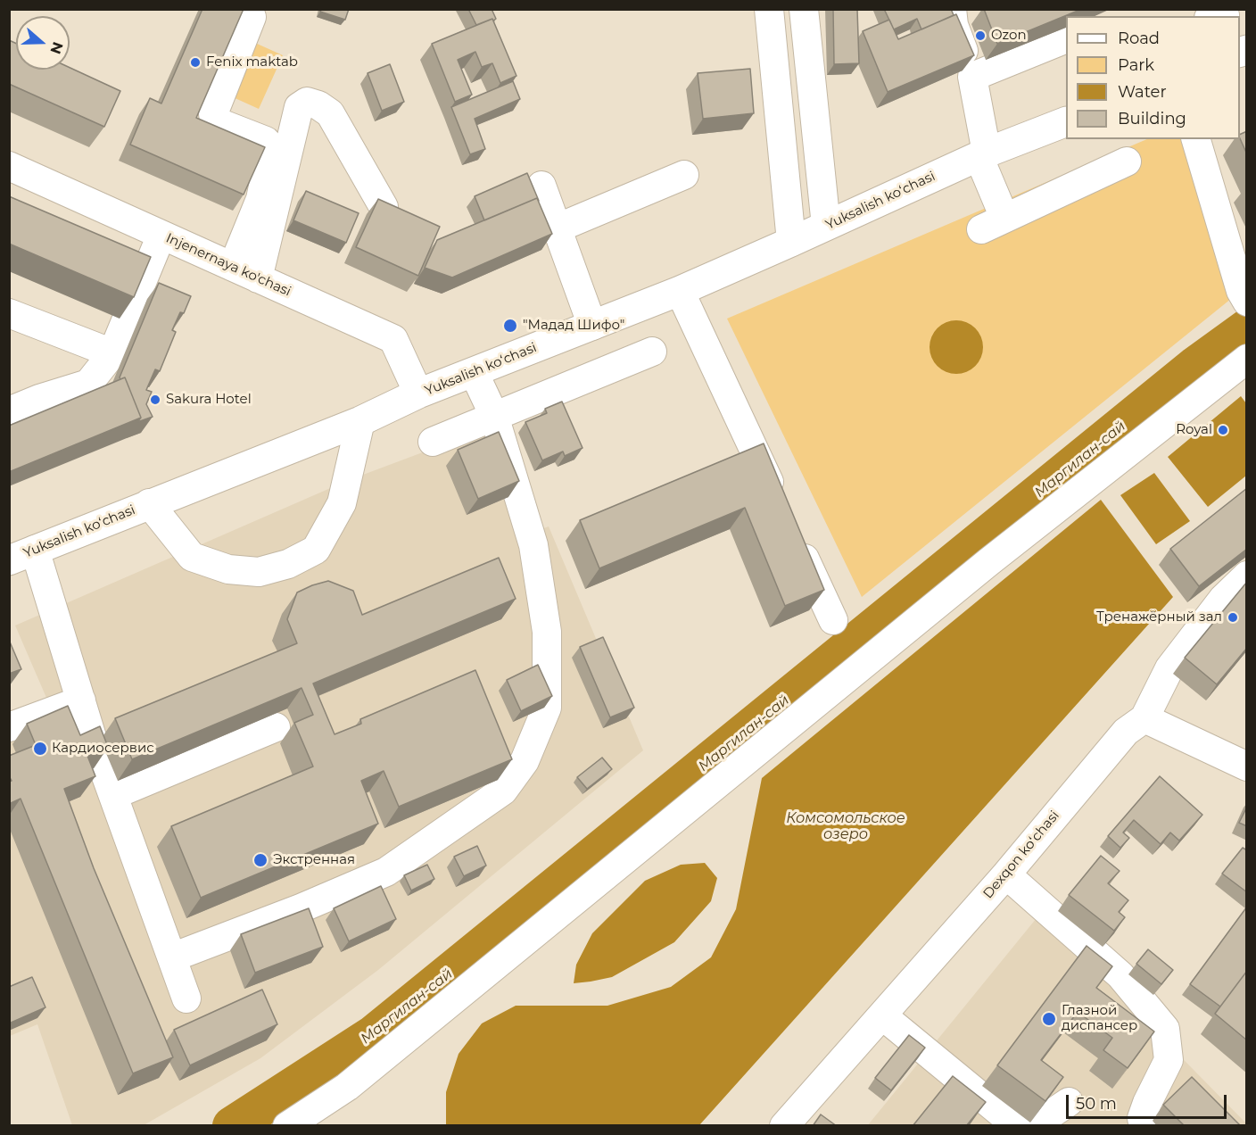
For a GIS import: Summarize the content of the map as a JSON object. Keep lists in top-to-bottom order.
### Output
{
  "streets": {
    "main road": ["Yuksalish koʻchasi"],
    "street": ["Injenernaya ko'chasi", "Dexqon koʻchasi"]
  },
  "crossings": [
    ["Yuksalish koʻchasi", "Injenernaya ko'chasi"]
  ],
  "water": ["Маргилан-сай", "Комсомольское озеро"],
  "places": [
    "Ozon",
    "Fenix maktab",
    "\"Мадад Шифо\"",
    "Sakura Hotel",
    "Royal",
    "Тренажёрный зал",
    "Кардиосервис",
    "Экстренная",
    "Глазной диспансер"
  ],
  "legend": [
    "Road",
    "Park",
    "Water",
    "Building"
  ],
  "scale_bar": "50 m",
  "north": "right"
}
